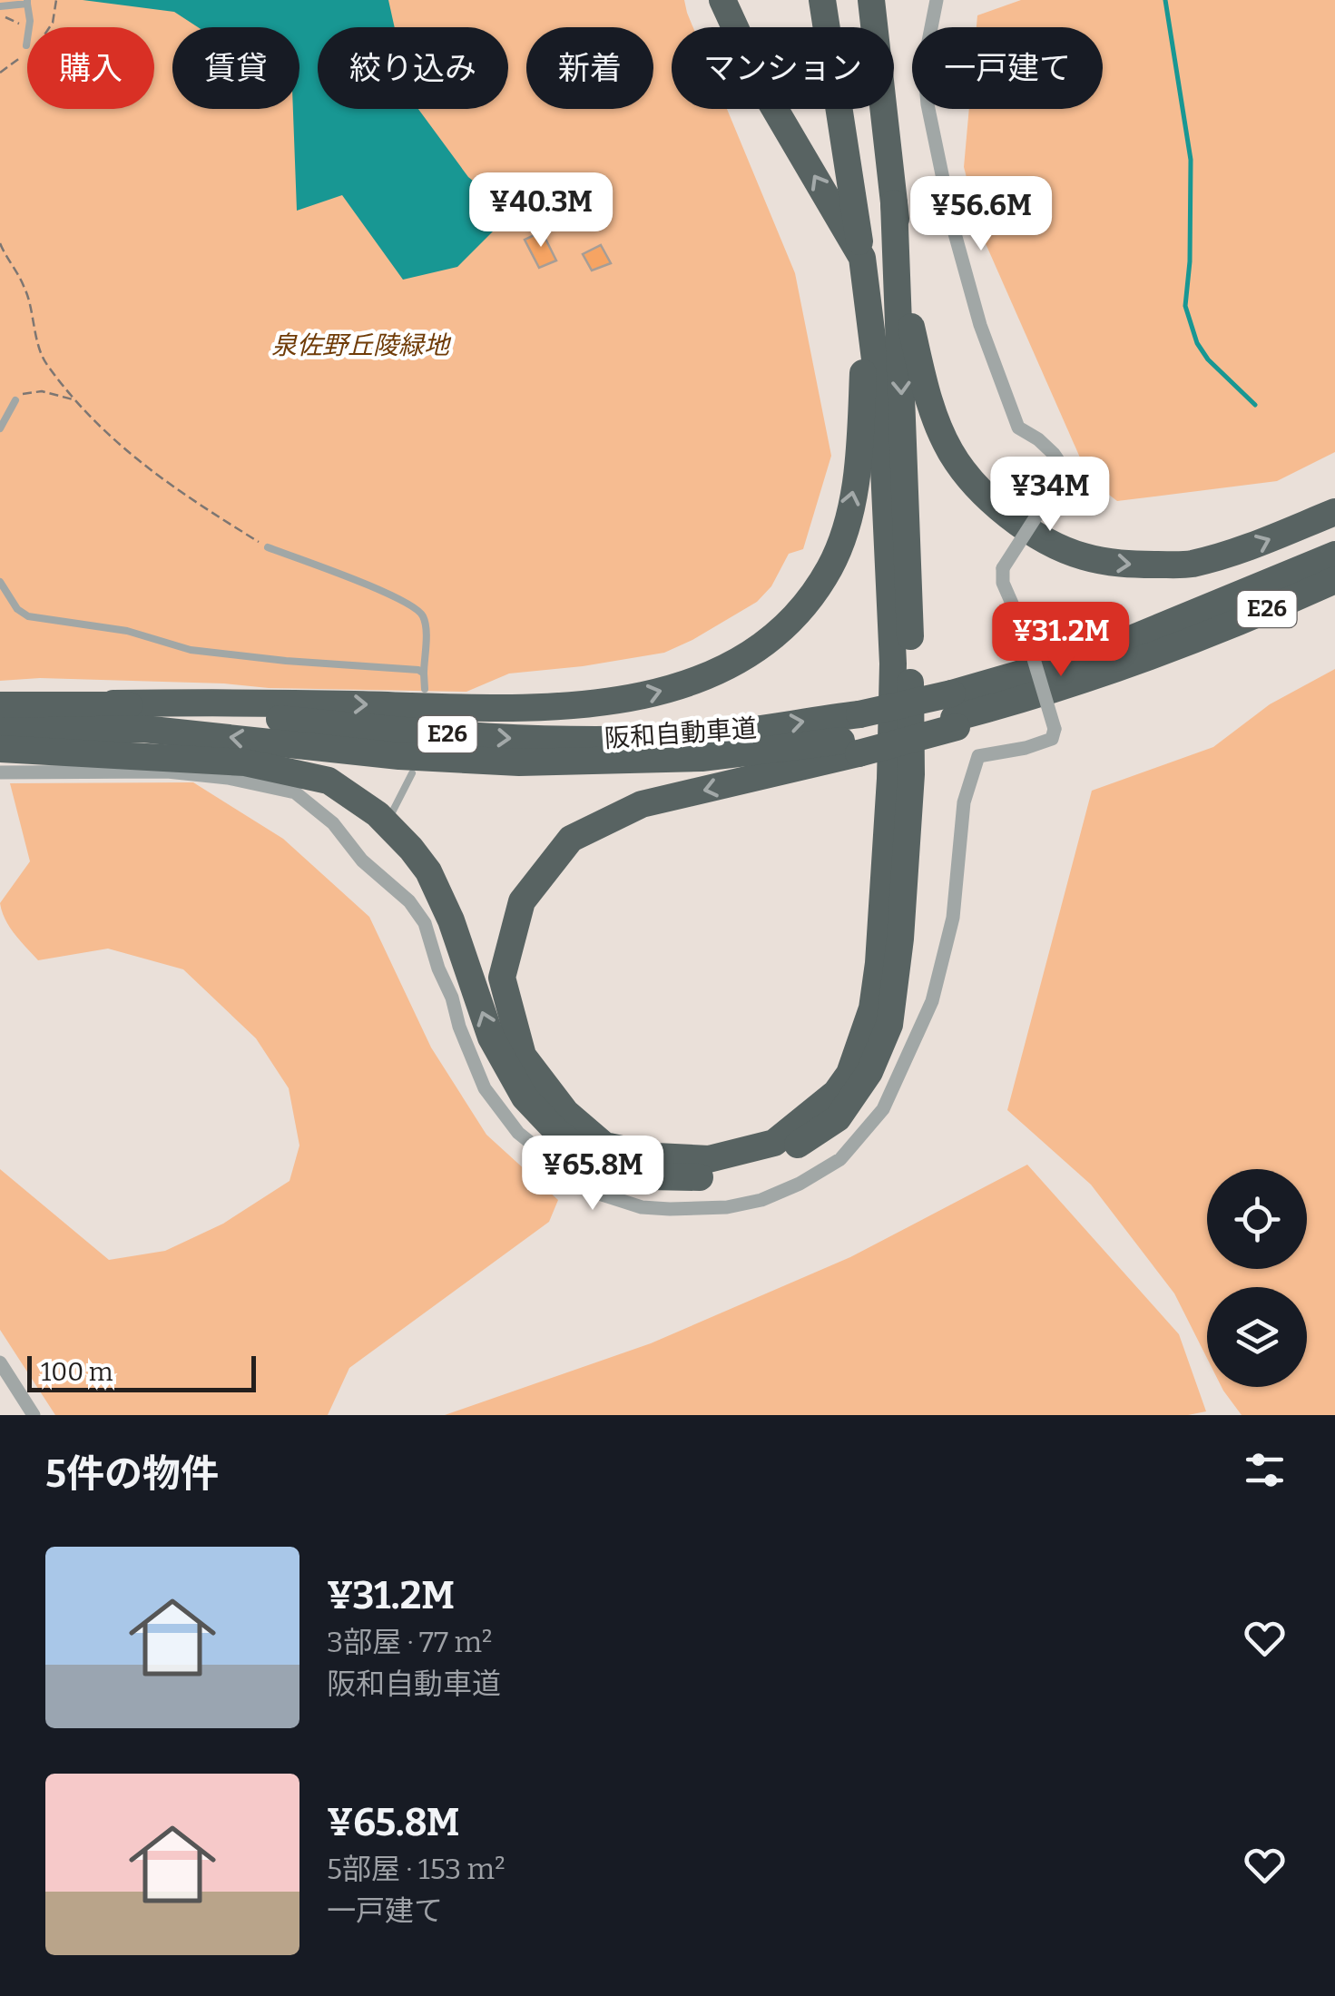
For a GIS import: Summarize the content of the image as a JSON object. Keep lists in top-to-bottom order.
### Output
{
  "streets": {
    "highway": ["E26", "阪和自動車道"]
  },
  "parks": ["泉佐野丘陵緑地"],
  "scale_bar": "100 m",
  "page": {
    "chip": [
      "購入",
      "賃貸",
      "絞り込み",
      "新着",
      "マンション",
      "一戸建て"
    ],
    "price": [
      "¥40.3M",
      "¥56.6M",
      "¥34M",
      "¥31.2M",
      "¥65.8M"
    ],
    "scale": "100 m",
    "heading": "5件の物件",
    "list": [
      {
        "name": "¥31.2M",
        "note": "3部屋 · 77 m² · 阪和自動車道"
      },
      {
        "name": "¥65.8M",
        "note": "5部屋 · 153 m² · 一戸建て"
      }
    ]
  }
}
